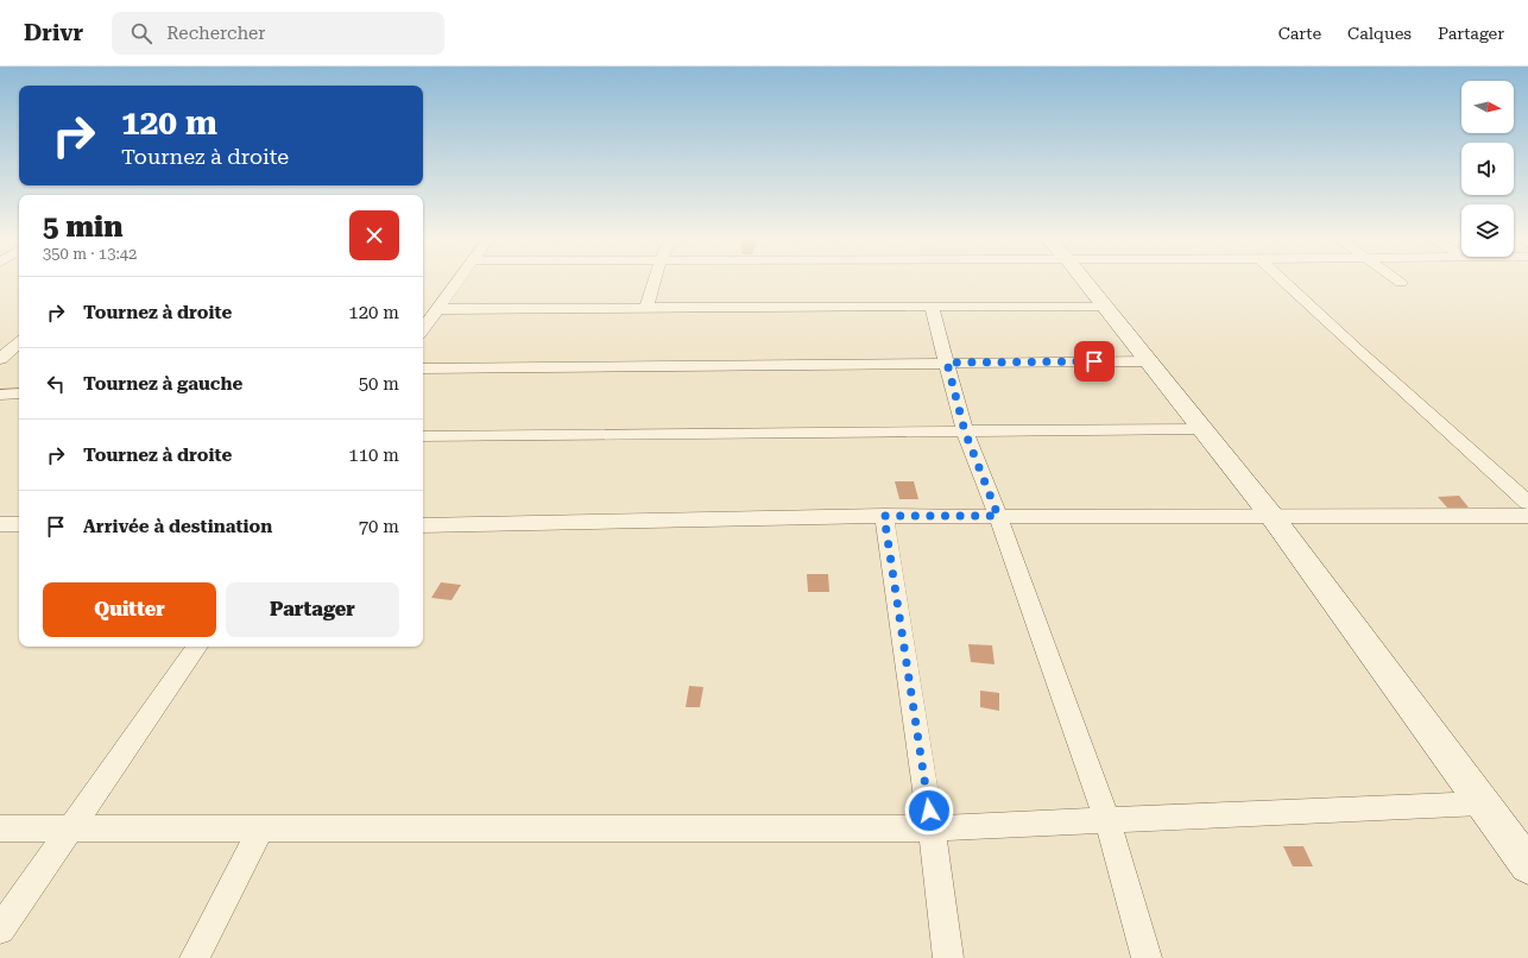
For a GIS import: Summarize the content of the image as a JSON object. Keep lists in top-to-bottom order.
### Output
{
  "north": "right",
  "page": {
    "header": "Drivr",
    "search": "Rechercher",
    "nav": ["Carte", "Calques", "Partager"],
    "turn": ["120 m", "Tournez à droite"],
    "heading": ["5 min", "350 m · 13:42"],
    "list": [
      {
        "name": "Tournez à droite",
        "value": "120 m"
      },
      {
        "name": "Tournez à gauche",
        "value": "50 m"
      },
      {
        "name": "Tournez à droite",
        "value": "110 m"
      },
      {
        "name": "Arrivée à destination",
        "value": "70 m"
      }
    ],
    "buttons": ["Quitter", "Partager"]
  }
}
